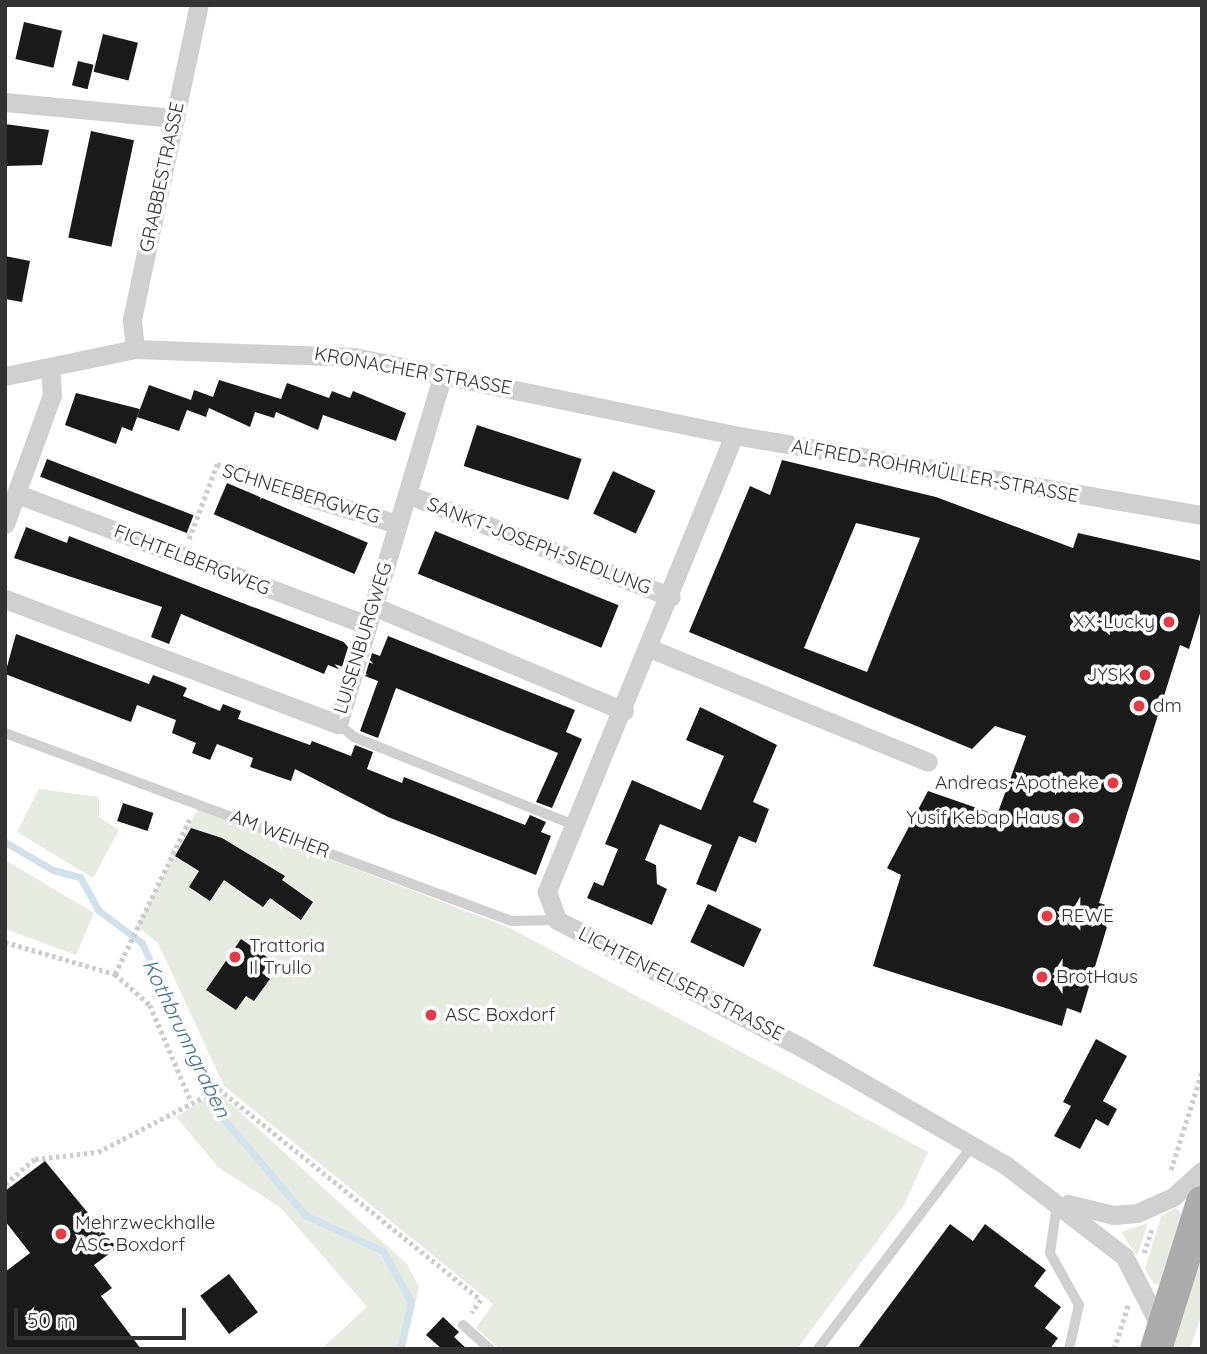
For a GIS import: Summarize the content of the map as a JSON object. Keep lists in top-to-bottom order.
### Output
{
  "streets": {
    "street": [
      "GRABBESTRASSE",
      "KRONACHER STRASSE",
      "ALFRED-ROHRMÜLLER-STRASSE",
      "SCHNEEBERGWEG",
      "SANKT-JOSEPH-SIEDLUNG",
      "FICHTELBERGWEG",
      "LUISENBURGWEG",
      "LICHTENFELSER STRASSE"
    ],
    "lane": ["AM WEIHER"]
  },
  "crossings": [
    ["GRABBESTRASSE", "KRONACHER STRASSE"],
    ["KRONACHER STRASSE", "ALFRED-ROHRMÜLLER-STRASSE"],
    ["KRONACHER STRASSE", "LUISENBURGWEG"],
    ["KRONACHER STRASSE", "LICHTENFELSER STRASSE"],
    ["ALFRED-ROHRMÜLLER-STRASSE", "LICHTENFELSER STRASSE"],
    ["SCHNEEBERGWEG", "FICHTELBERGWEG"],
    ["SCHNEEBERGWEG", "LUISENBURGWEG"],
    ["SANKT-JOSEPH-SIEDLUNG", "LUISENBURGWEG"],
    ["SANKT-JOSEPH-SIEDLUNG", "LICHTENFELSER STRASSE"],
    ["FICHTELBERGWEG", "LUISENBURGWEG"],
    ["AM WEIHER", "LICHTENFELSER STRASSE"]
  ],
  "water": ["Kothbrunngraben"],
  "places": [
    "XX-Lucky",
    "JYSK",
    "dm",
    "Andreas-Apotheke",
    "Yusif Kebap Haus",
    "REWE",
    "Trattoria Il Trullo",
    "BrotHaus",
    "ASC Boxdorf",
    "Mehrzweckhalle ASC Boxdorf"
  ],
  "scale_bar": "50 m"
}
